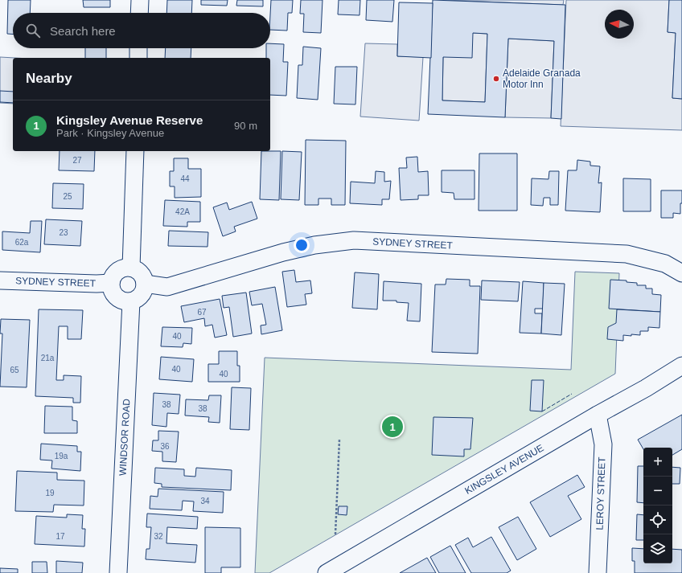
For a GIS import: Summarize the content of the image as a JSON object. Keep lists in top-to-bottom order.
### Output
{
  "streets": {
    "street": [
      "SYDNEY STREET",
      "WINDSOR ROAD",
      "KINGSLEY AVENUE",
      "LEROY STREET"
    ]
  },
  "crossings": [
    ["SYDNEY STREET", "WINDSOR ROAD"],
    ["KINGSLEY AVENUE", "LEROY STREET"]
  ],
  "places": ["Adelaide Granada Motor Inn"],
  "house_numbers": [
    "27",
    "44",
    "25",
    "42A",
    "23",
    "62a",
    "67",
    "40",
    "21a",
    "40",
    "65",
    "40",
    "38",
    "38",
    "36",
    "19a",
    "19",
    "34",
    "17",
    "32"
  ],
  "north": "left",
  "page": {
    "search": "Search here",
    "heading": "Nearby",
    "list": [
      {
        "mark": "1",
        "name": "Kingsley Avenue Reserve",
        "note": "Park · Kingsley Avenue",
        "value": "90 m"
      }
    ],
    "pins": "1",
    "map_buttons": ["+", "−"]
  }
}
